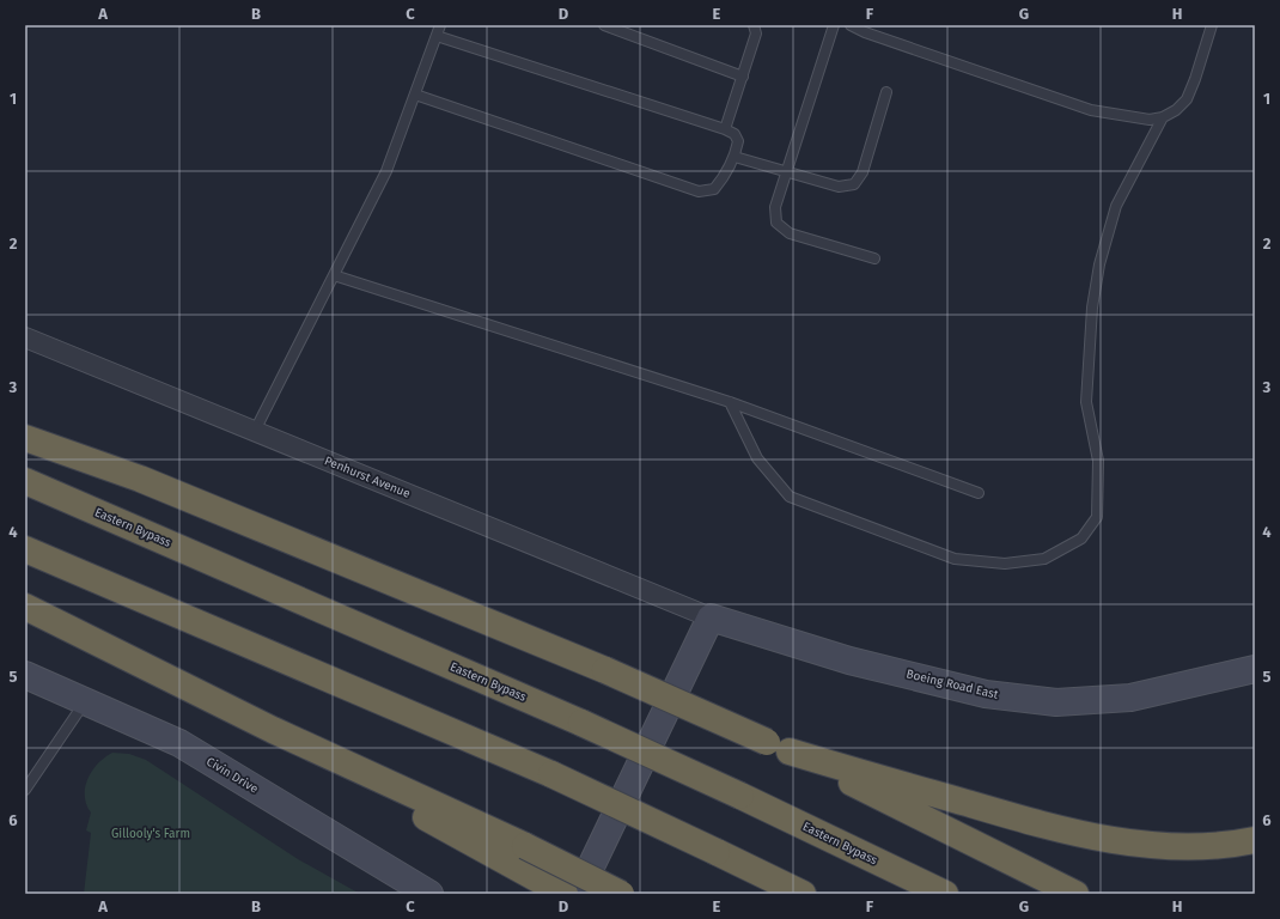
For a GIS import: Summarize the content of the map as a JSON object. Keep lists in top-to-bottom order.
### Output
{
  "streets": {
    "highway": ["Eastern Bypass"],
    "main road": ["Boeing Road East", "Civin Drive"],
    "street": ["Penhurst Avenue"]
  },
  "crossings": [
    ["Penhurst Avenue", "Boeing Road East"]
  ],
  "parks": ["Gillooly's Farm"],
  "grid": {
    "columns": [
      "A",
      "B",
      "C",
      "D",
      "E",
      "F",
      "G",
      "H"
    ],
    "rows": [
      "1",
      "2",
      "3",
      "4",
      "5",
      "6"
    ]
  }
}
